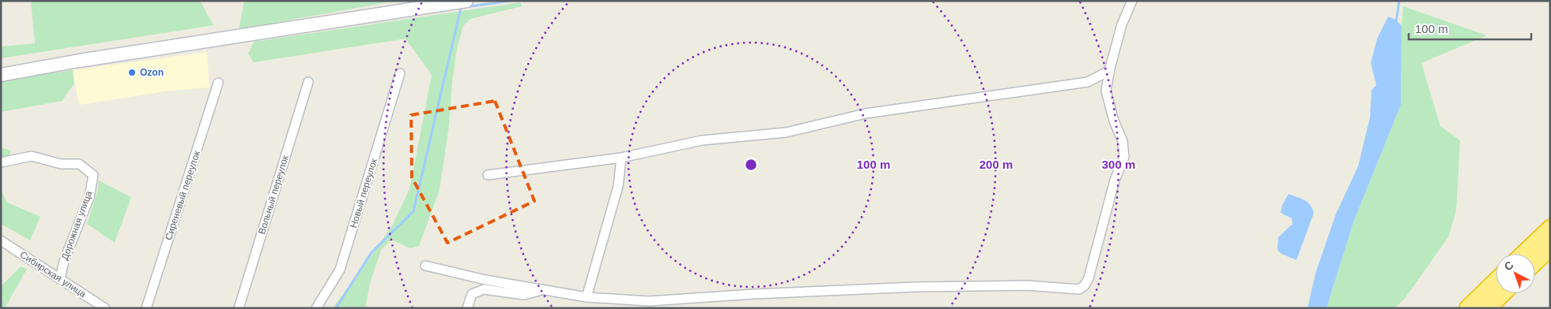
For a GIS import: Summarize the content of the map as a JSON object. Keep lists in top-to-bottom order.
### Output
{
  "streets": {
    "street": [
      "Новый переулок",
      "Вольный переулок",
      "Сиреневый переулок",
      "Дорожная улица",
      "Сибирская улица"
    ]
  },
  "crossings": [
    ["Дорожная улица", "Сибирская улица"]
  ],
  "places": ["Ozon"],
  "scale_bar": "100 m",
  "north": "top left",
  "rings": ["100 m", "200 m", "300 m"]
}
